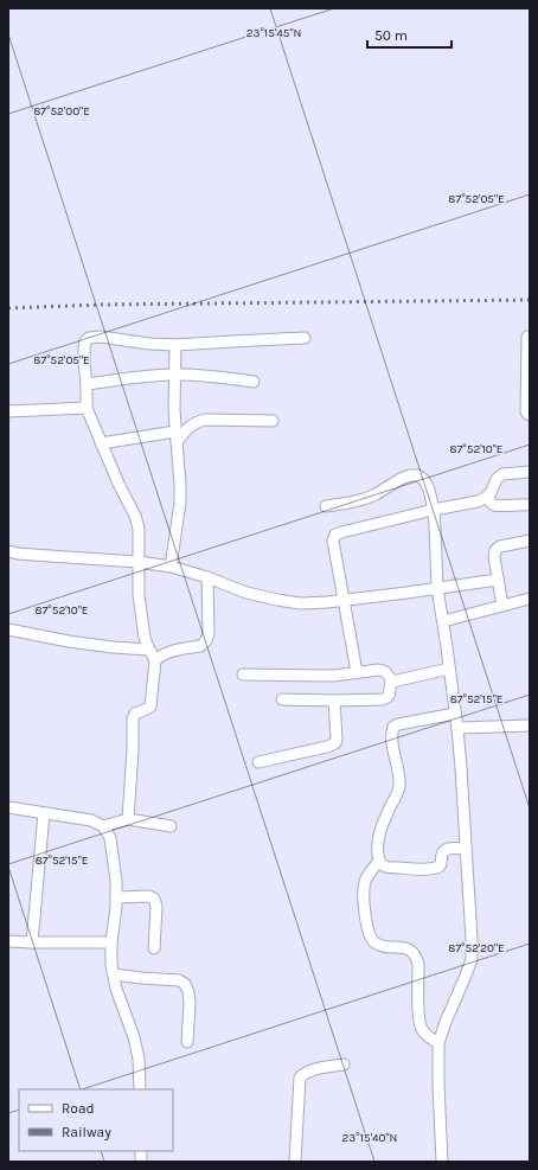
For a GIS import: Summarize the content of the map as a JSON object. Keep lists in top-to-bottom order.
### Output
{
  "legend": ["Road", "Railway"],
  "scale_bar": "50 m",
  "coordinates": [
    "23°15'45\"N",
    "87°52'00\"E",
    "87°52'05\"E",
    "87°52'10\"E",
    "87°52'15\"E",
    "87°52'20\"E",
    "23°15'40\"N"
  ]
}
